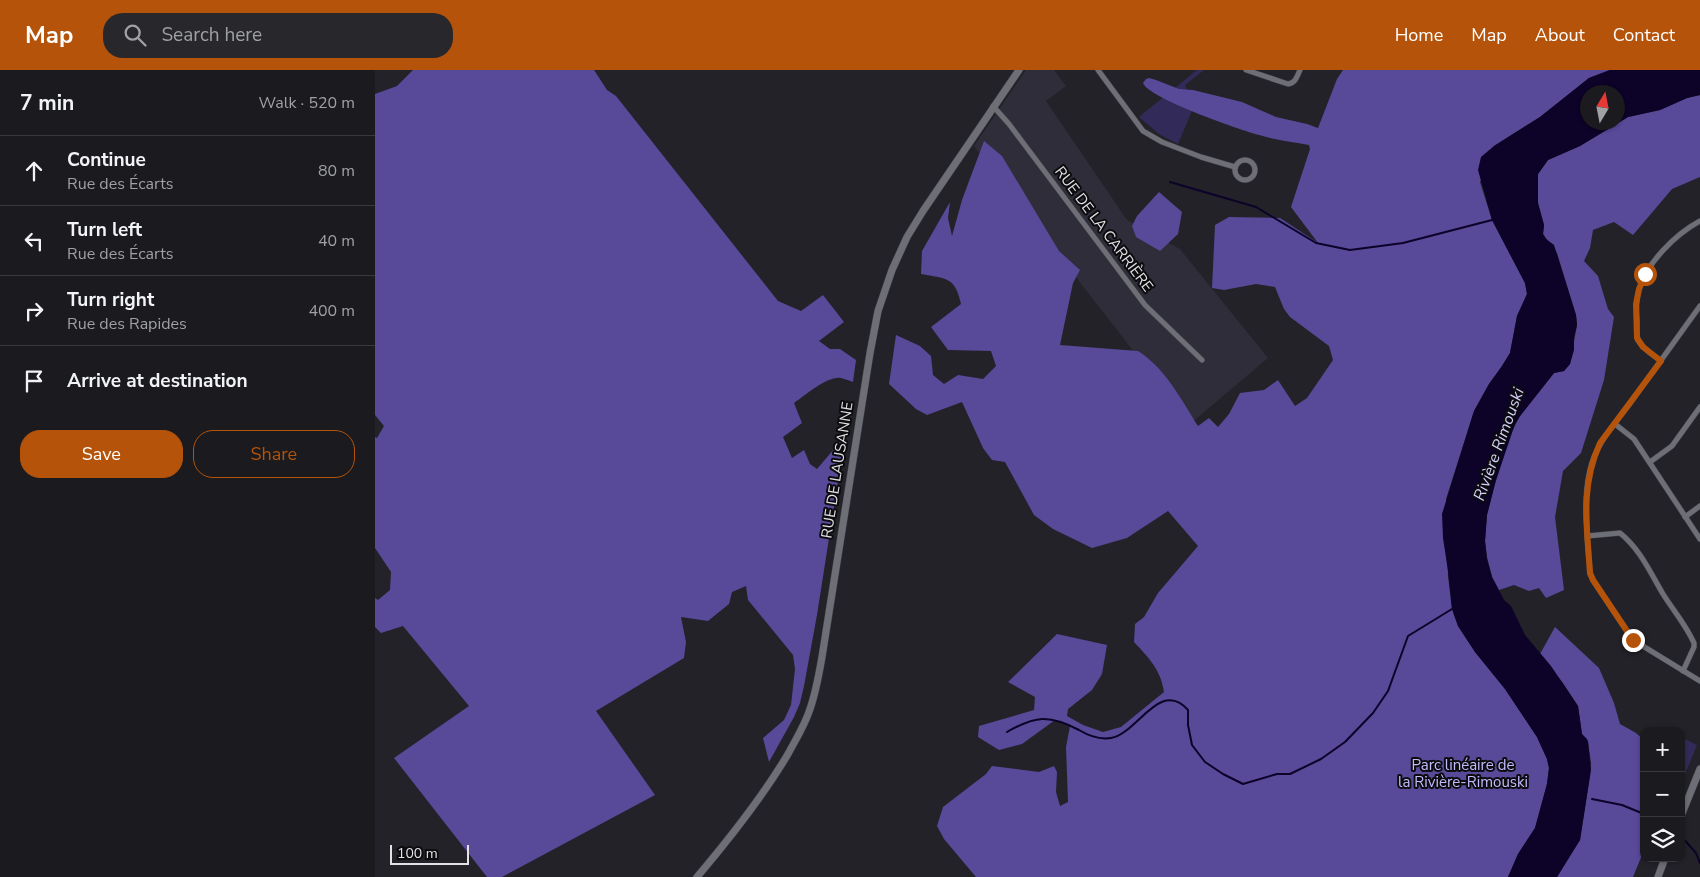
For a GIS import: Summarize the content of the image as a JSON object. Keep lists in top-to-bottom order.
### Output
{
  "streets": {
    "street": ["RUE DE LA CARRIÈRE", "RUE DE LAUSANNE"]
  },
  "crossings": [
    ["RUE DE LA CARRIÈRE", "RUE DE LAUSANNE"]
  ],
  "water": ["Rivière Rimouski"],
  "parks": ["Parc linéaire de la Rivière-Rimouski"],
  "scale_bar": "100 m",
  "north": "top",
  "page": {
    "header": "Map",
    "search": "Search here",
    "nav": [
      "Home",
      "Map",
      "About",
      "Contact"
    ],
    "heading": ["7 min", "Walk · 520 m"],
    "list": [
      ["Continue", "Rue des Écarts", "80 m"],
      ["Turn left", "Rue des Écarts", "40 m"],
      ["Turn right", "Rue des Rapides", "400 m"],
      "Arrive at destination"
    ],
    "buttons": ["Save", "Share"],
    "map_buttons": ["+", "−"],
    "scale": "100 m"
  }
}
